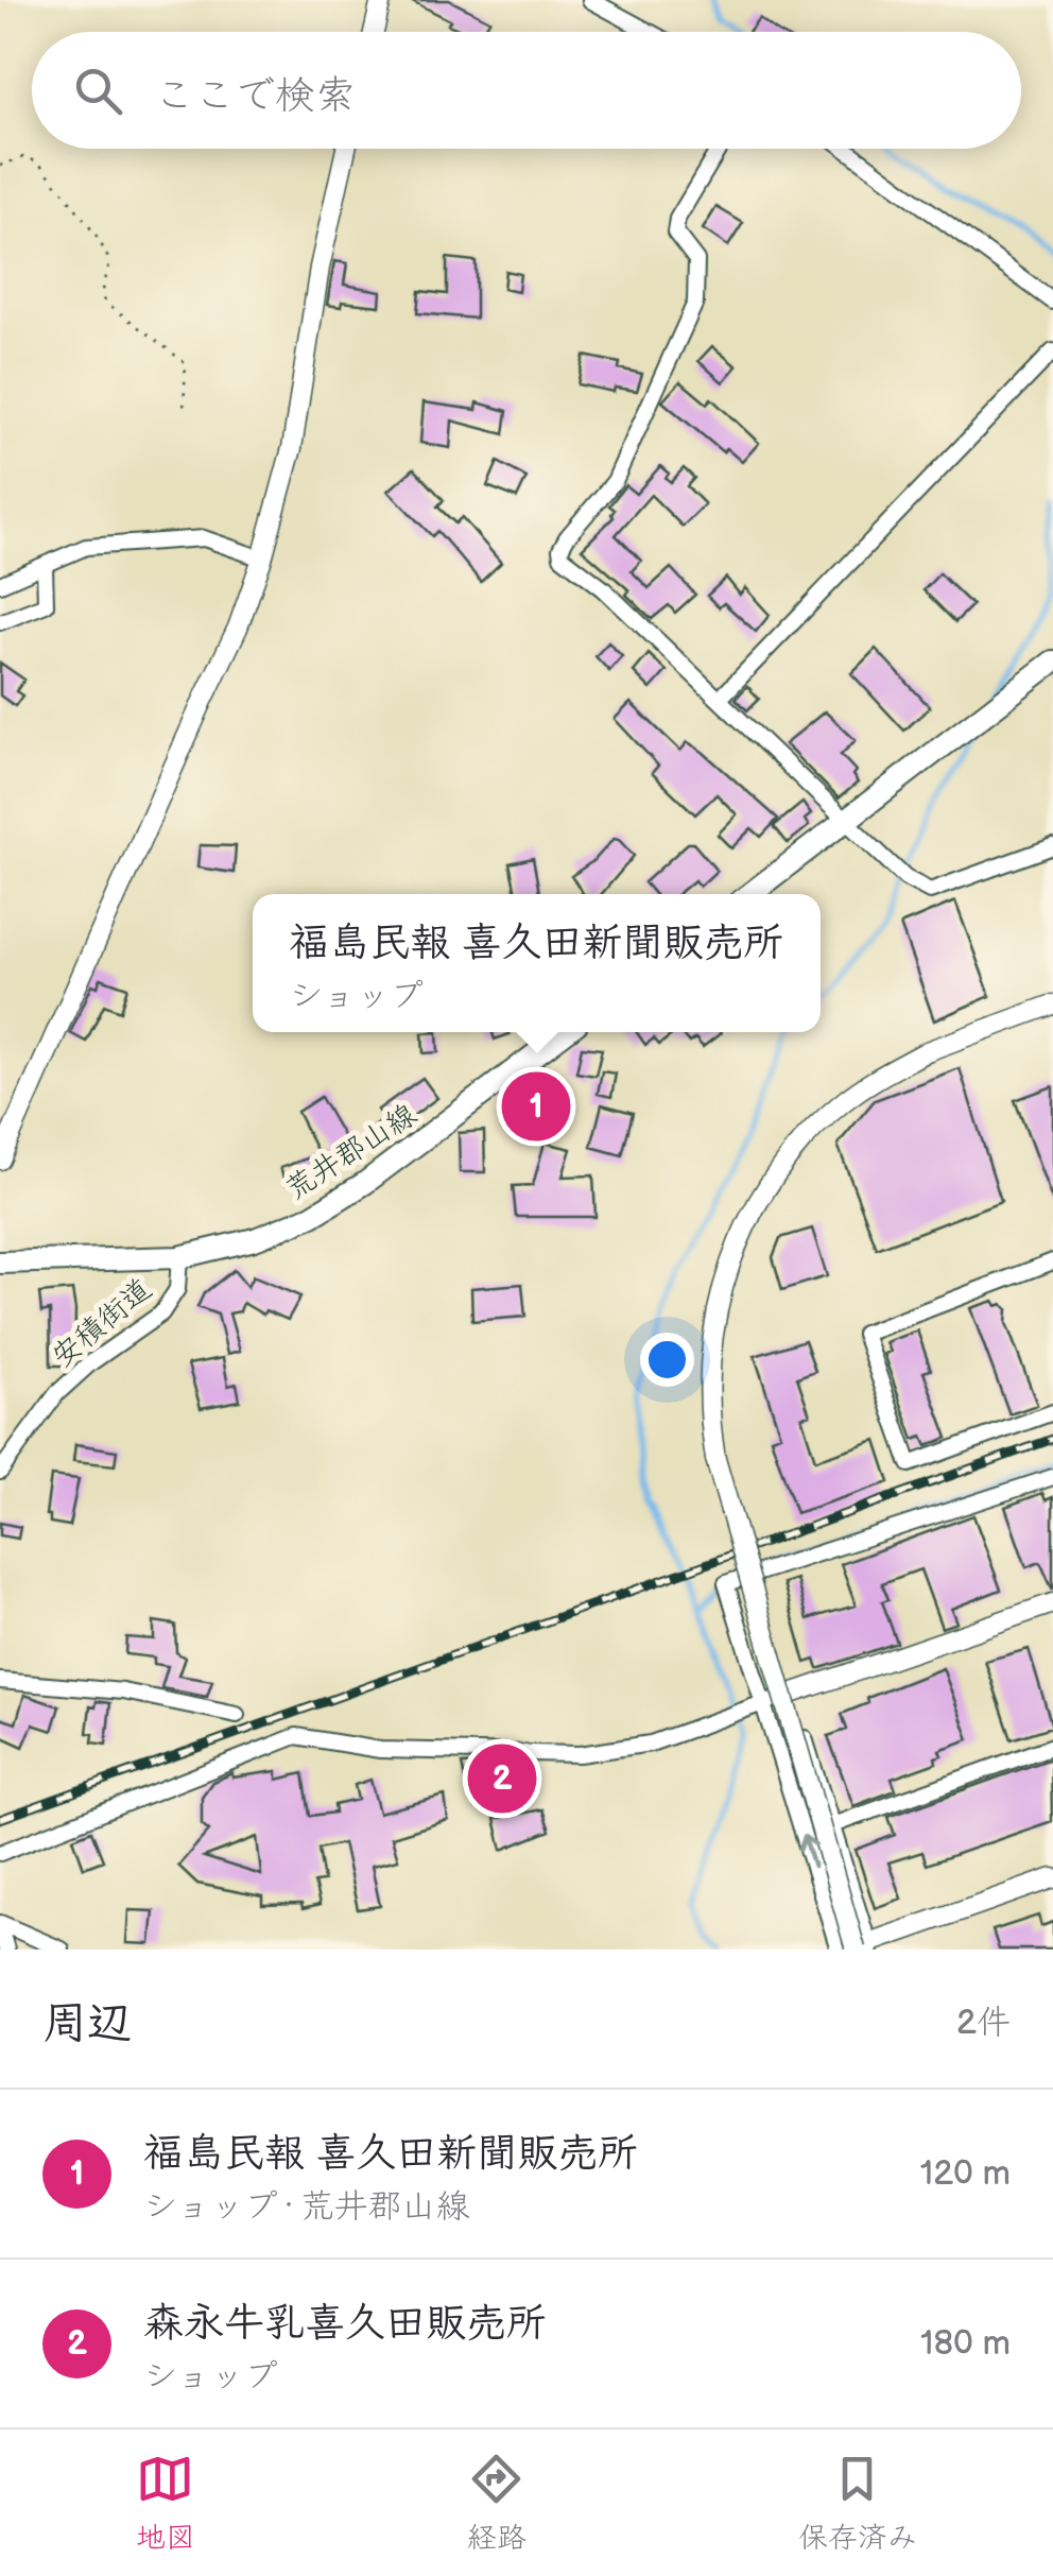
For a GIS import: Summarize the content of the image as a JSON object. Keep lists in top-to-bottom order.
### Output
{
  "streets": {
    "main road": ["荒井郡山線"],
    "street": ["安積街道"]
  },
  "crossings": [
    ["荒井郡山線", "安積街道"]
  ],
  "page": {
    "search": "ここで検索",
    "popup": ["福島民報 喜久田新聞販売所", "ショップ"],
    "pins": ["1", "2"],
    "heading": ["周辺", "2件"],
    "list": [
      {
        "mark": "1",
        "name": "福島民報 喜久田新聞販売所",
        "note": "ショップ · 荒井郡山線",
        "value": "120 m"
      },
      {
        "mark": "2",
        "name": "森永牛乳喜久田販売所",
        "note": "ショップ",
        "value": "180 m"
      }
    ],
    "nav": ["地図", "経路", "保存済み"]
  }
}
